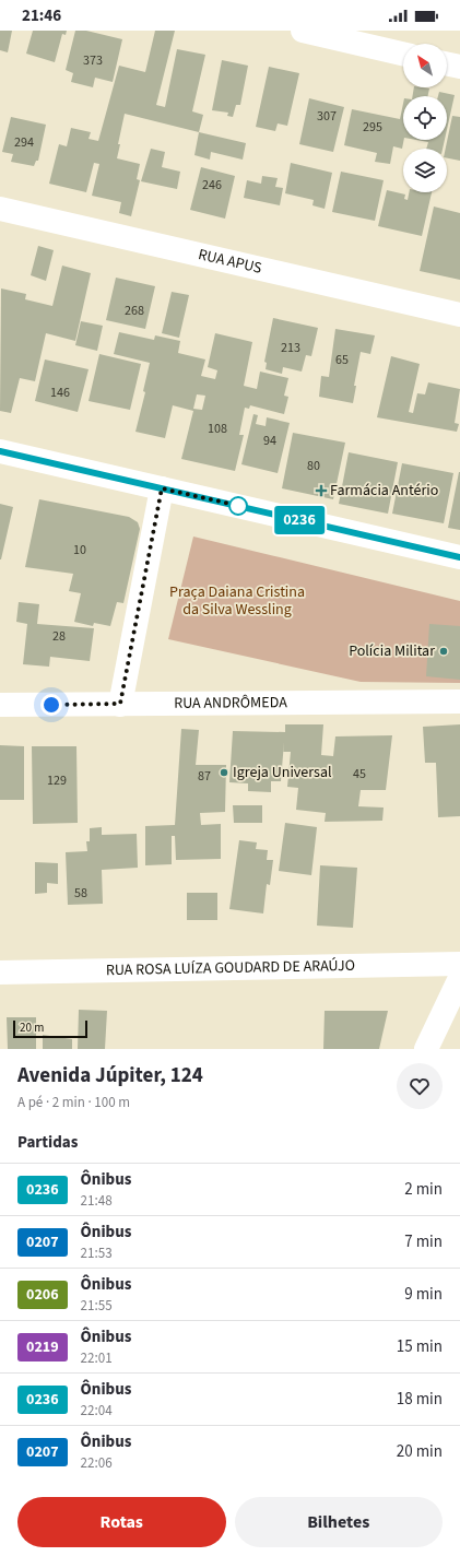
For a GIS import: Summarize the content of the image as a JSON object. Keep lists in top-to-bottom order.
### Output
{
  "streets": {
    "street": ["RUA APUS", "RUA ANDRÔMEDA", "RUA ROSA LUÍZA GOUDARD DE ARAÚJO"]
  },
  "parks": ["Praça Daiana Cristina da Silva Wessling"],
  "places": {
    "health": ["Farmácia Antério"],
    "other": ["Polícia Militar", "Igreja Universal"]
  },
  "lines": ["bus line 0236"],
  "house_numbers": [
    "373",
    "307",
    "295",
    "294",
    "246",
    "268",
    "213",
    "65",
    "146",
    "108",
    "94",
    "80",
    "10",
    "28",
    "45",
    "87",
    "129",
    "58"
  ],
  "scale_bar": "20 m",
  "north": "top left",
  "page": {
    "status": "21:46",
    "on_map": "0236",
    "scale": "20 m",
    "heading": [
      ["Avenida Júpiter, 124", "A pé · 2 min · 100 m"],
      "Partidas"
    ],
    "list": [
      {
        "mark": "0236",
        "name": "Ônibus",
        "note": "21:48",
        "value": "2 min"
      },
      {
        "mark": "0207",
        "name": "Ônibus",
        "note": "21:53",
        "value": "7 min"
      },
      {
        "mark": "0206",
        "name": "Ônibus",
        "note": "21:55",
        "value": "9 min"
      },
      {
        "mark": "0219",
        "name": "Ônibus",
        "note": "22:01",
        "value": "15 min"
      },
      {
        "mark": "0236",
        "name": "Ônibus",
        "note": "22:04",
        "value": "18 min"
      },
      {
        "mark": "0207",
        "name": "Ônibus",
        "note": "22:06",
        "value": "20 min"
      }
    ],
    "buttons": ["Rotas", "Bilhetes"]
  }
}
